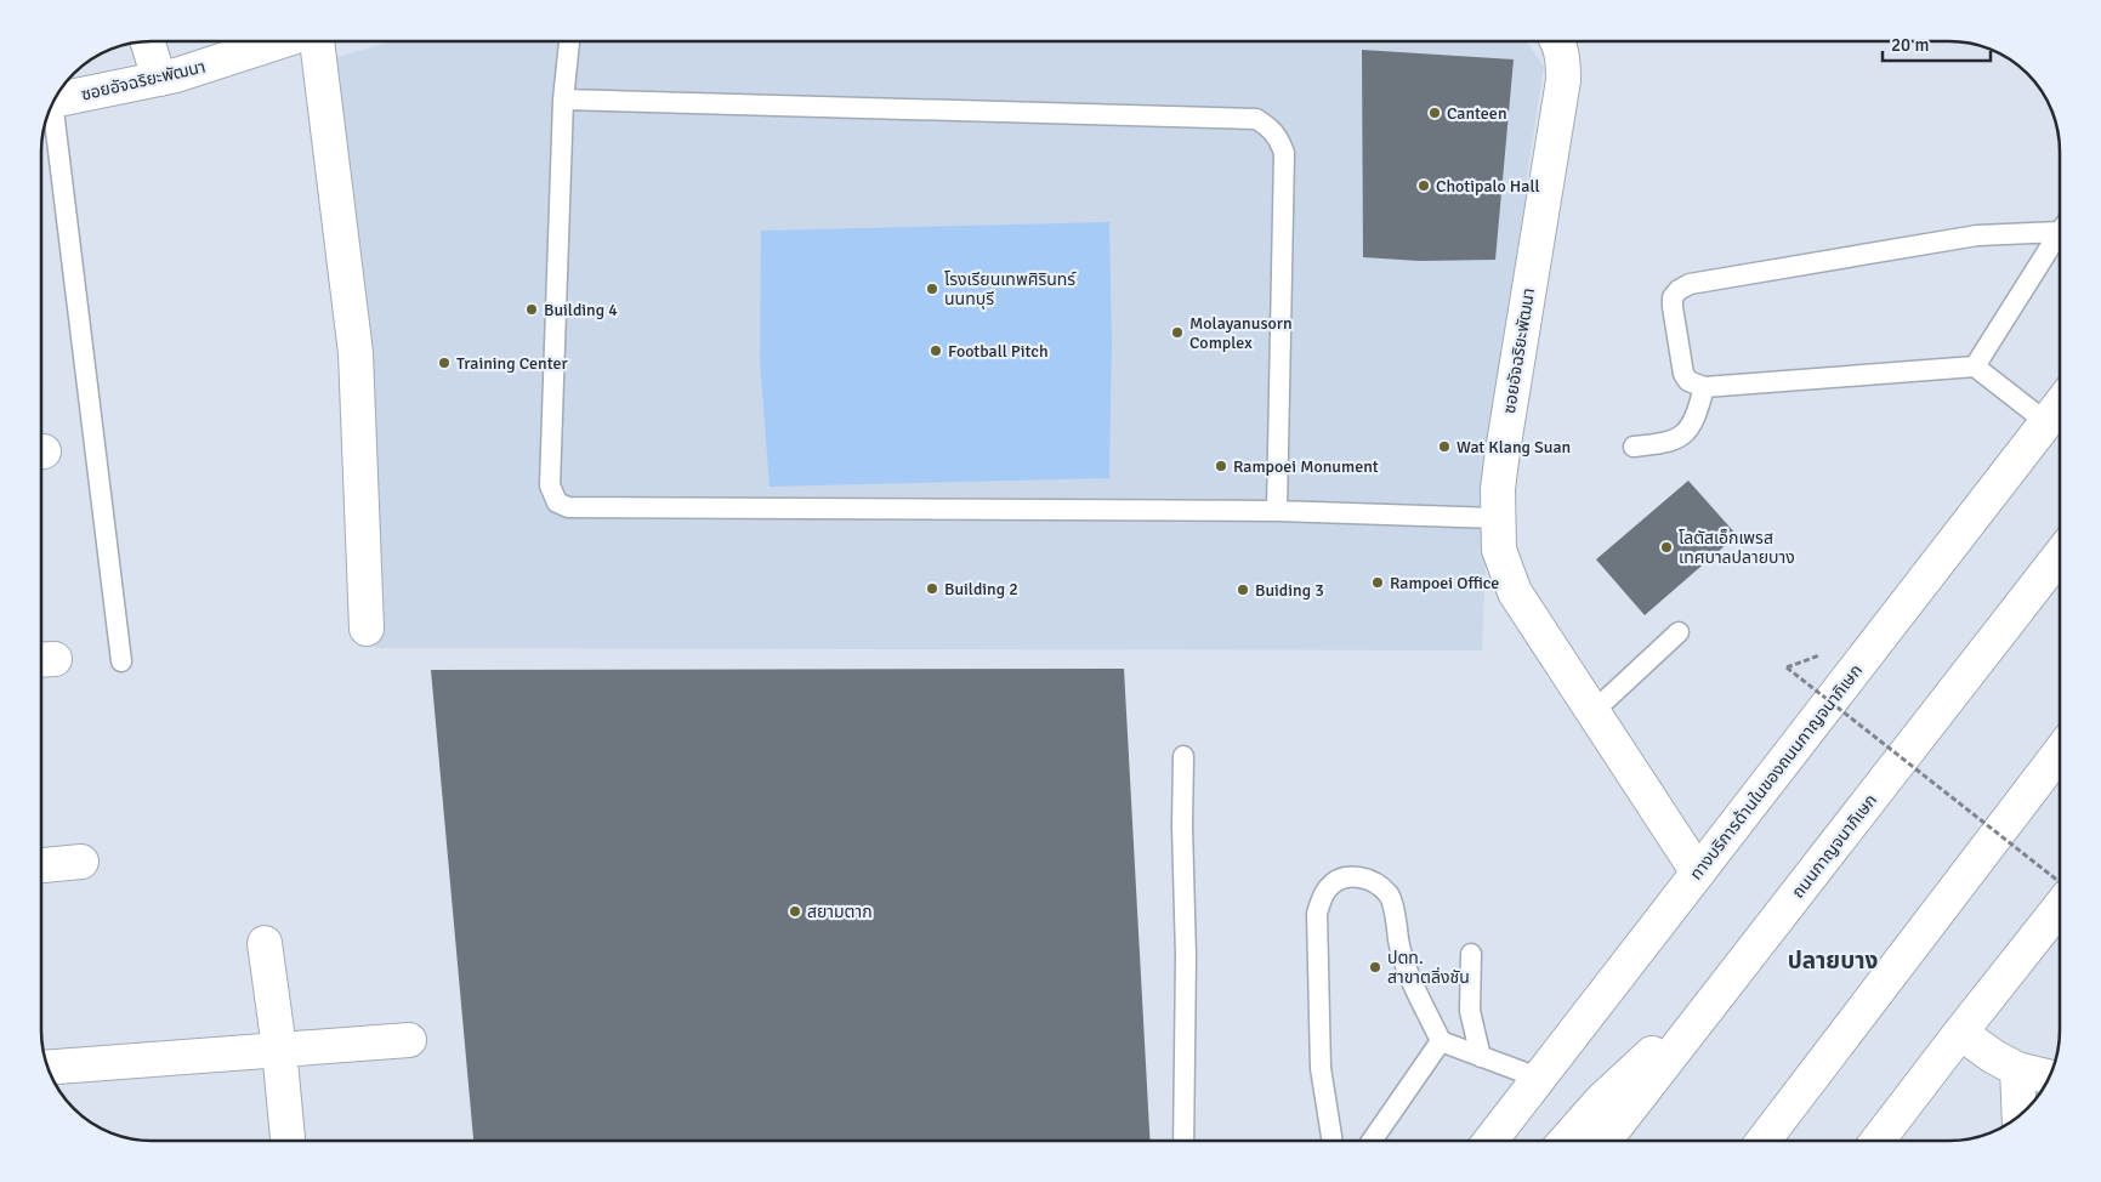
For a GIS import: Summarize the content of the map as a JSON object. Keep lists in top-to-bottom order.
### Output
{
  "streets": {
    "main road": ["ซอยอัจฉริยะพัฒนา", "ทางบริการด้านในของถนนกาญจนาภิเษก", "ถนนกาญจนาภิเษก"]
  },
  "crossings": [
    ["ซอยอัจฉริยะพัฒนา", "ทางบริการด้านในของถนนกาญจนาภิเษก"]
  ],
  "districts": ["ปลายบาง"],
  "places": [
    "Canteen",
    "Chotipalo Hall",
    "โรงเรียนเทพศิรินทร์ นนทบุรี",
    "Building 4",
    "Molayanusorn Complex",
    "Football Pitch",
    "Training Center",
    "Wat Klang Suan",
    "Rampoei Monument",
    "โลตัสเอ็กเพรส เทศบาลปลายบาง",
    "Rampoei Office",
    "Building 2",
    "Buiding 3",
    "สยามตาก",
    "ปตท. สาขาตลิ่งชัน"
  ],
  "scale_bar": "20 m"
}
